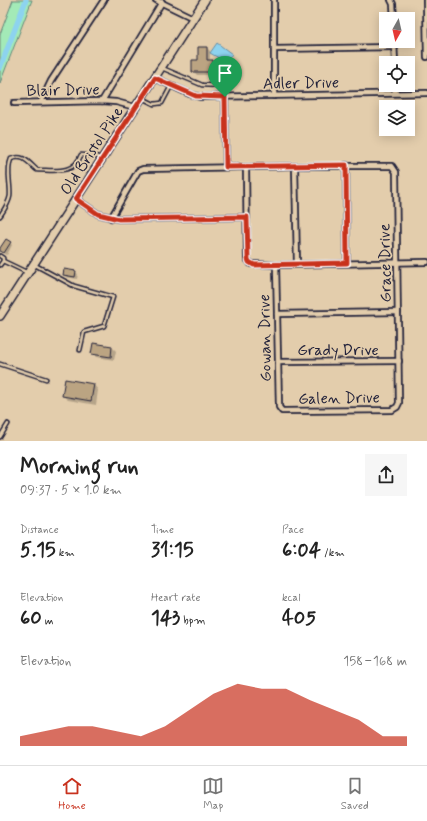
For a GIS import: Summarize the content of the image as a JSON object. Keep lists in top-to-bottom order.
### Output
{
  "streets": {
    "main road": ["Old Bristol Pike"],
    "street": [
      "Adler Drive",
      "Blair Drive",
      "Grace Drive",
      "Gowan Drive",
      "Grady Drive",
      "Galen Drive"
    ]
  },
  "crossings": [
    ["Adler Drive", "Old Bristol Pike"],
    ["Blair Drive", "Old Bristol Pike"],
    ["Grace Drive", "Grady Drive"],
    ["Grace Drive", "Galen Drive"],
    ["Gowan Drive", "Grady Drive"],
    ["Gowan Drive", "Galen Drive"]
  ],
  "north": "bottom",
  "page": {
    "heading": ["Morning run", "09:37 · 5 × 1.0 km"],
    "stats": [
      ["Distance", "5.15 km"],
      ["Time", "31:15"],
      ["Pace", "6:04 /km"],
      ["Elevation", "60 m"],
      ["Heart rate", "143 bpm"],
      ["kcal", "405"]
    ],
    "chart": ["Elevation", "158–168 m"],
    "tabs": ["Home", "Map", "Saved"]
  }
}
